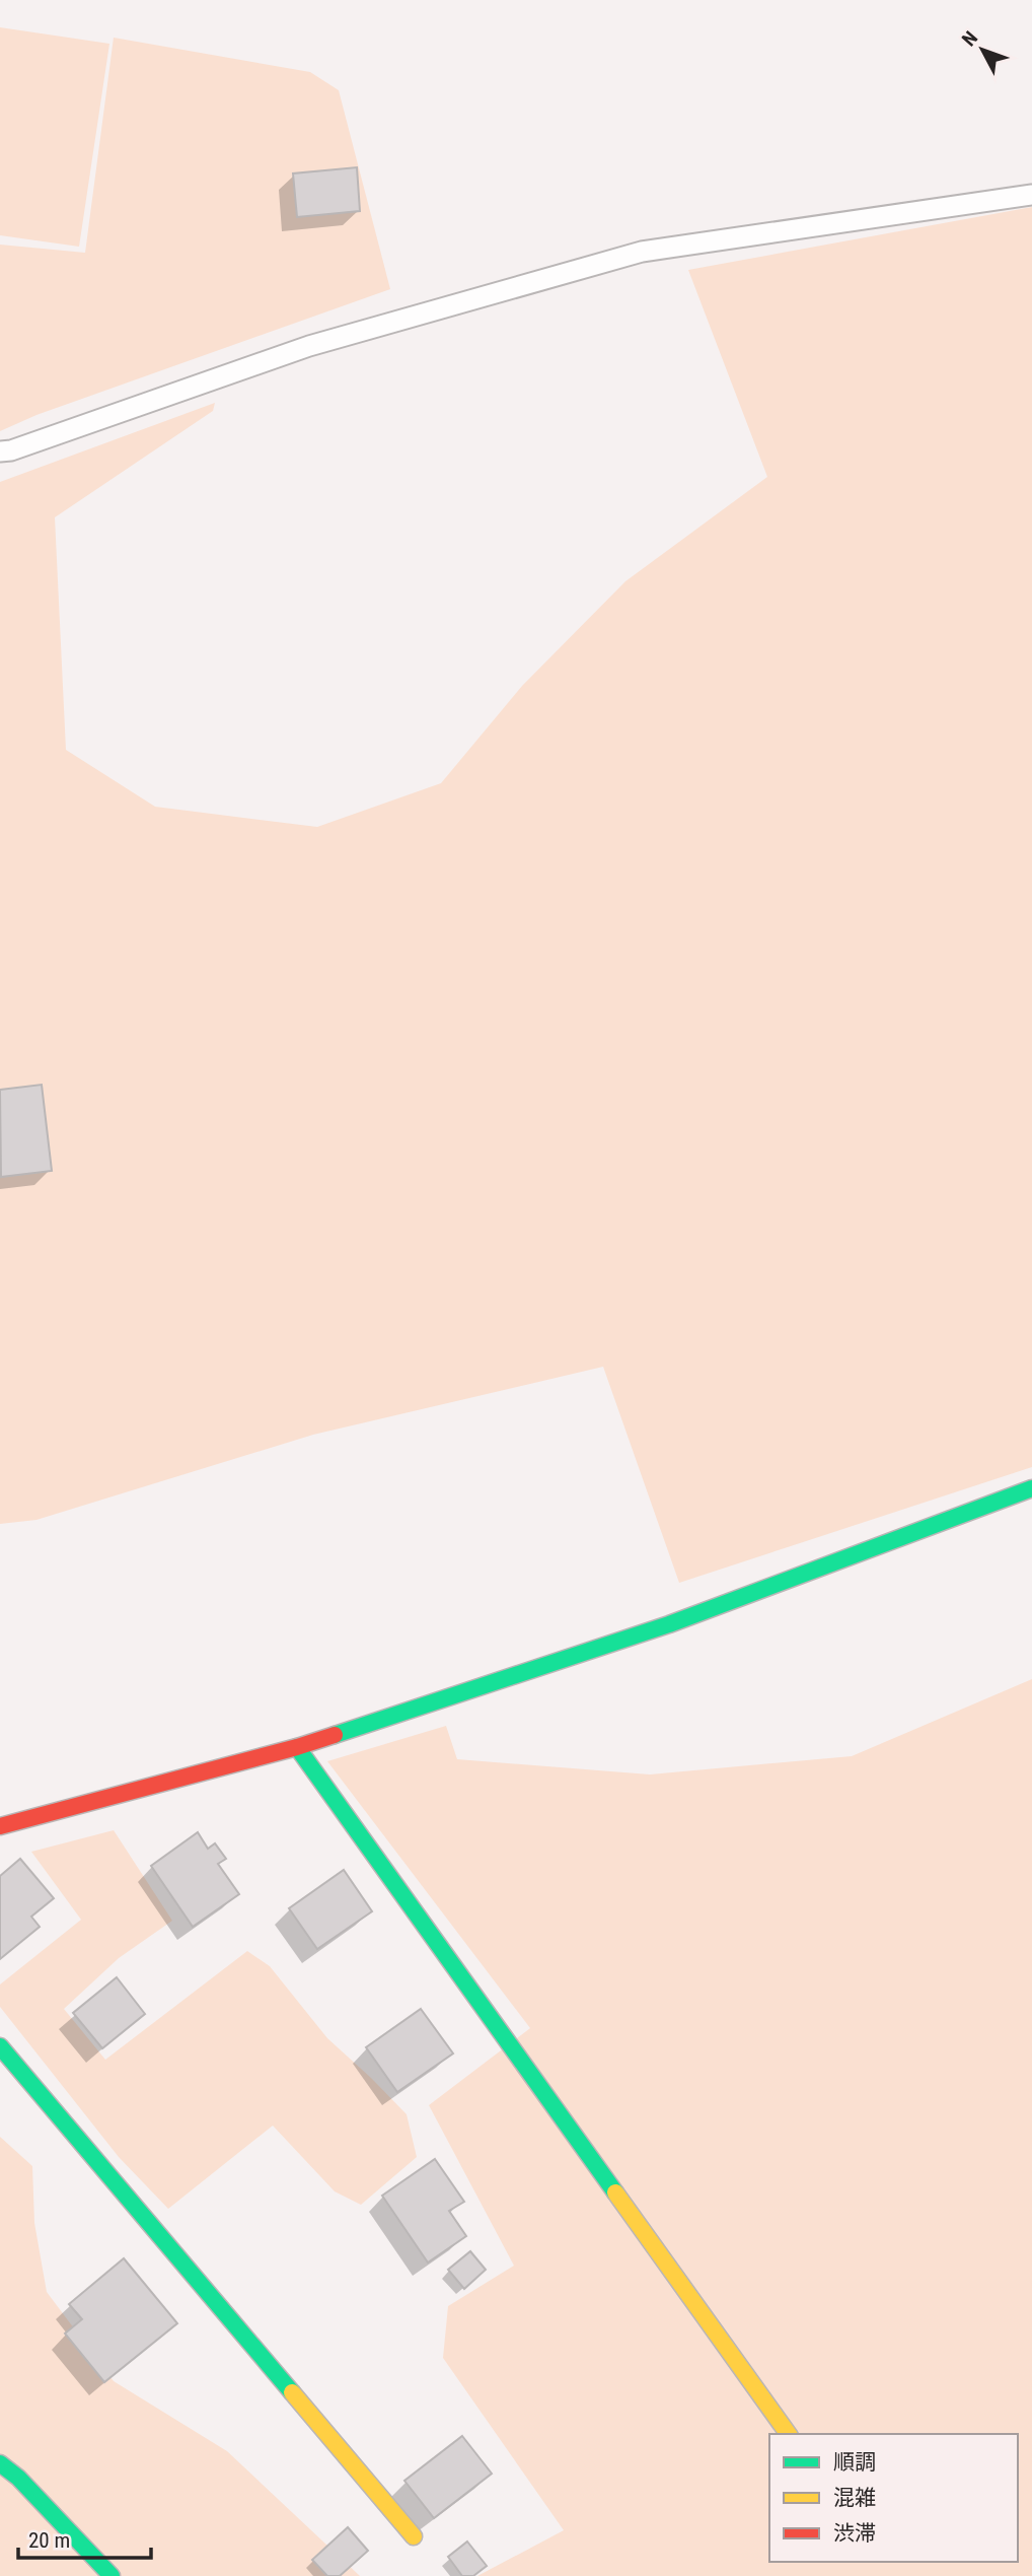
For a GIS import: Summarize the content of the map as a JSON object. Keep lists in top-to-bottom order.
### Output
{
  "legend": ["順調", "混雑", "渋滞"],
  "scale_bar": "20 m",
  "north": "top left"
}
